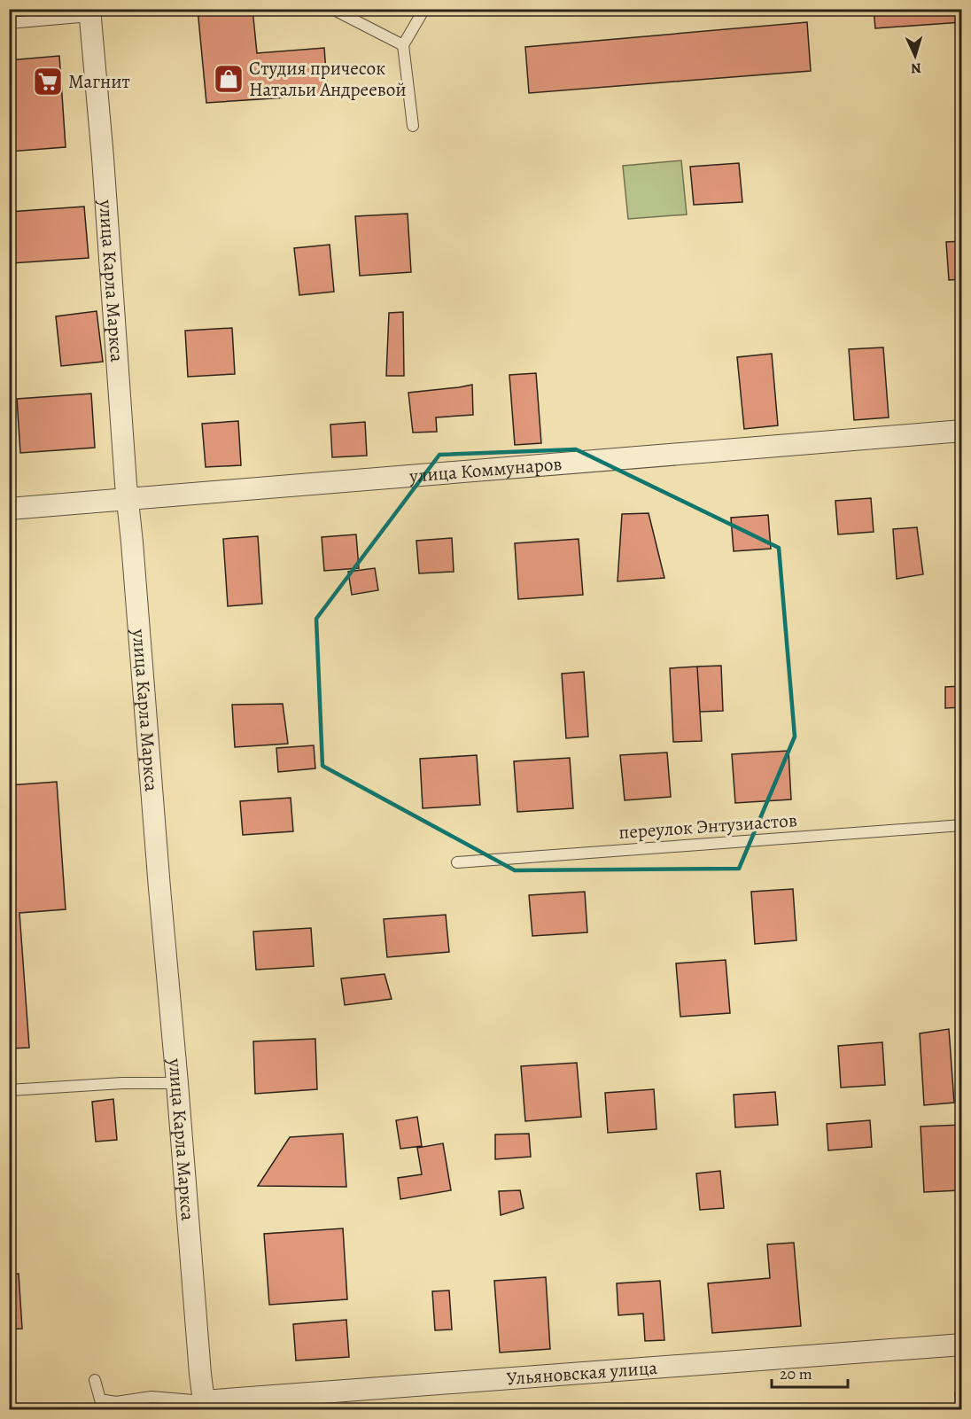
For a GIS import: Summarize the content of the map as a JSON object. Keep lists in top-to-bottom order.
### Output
{
  "streets": {
    "street": ["улица Карла Маркса", "улица Коммунаров", "Ульяновская улица"],
    "lane": ["переулок Энтузиастов"]
  },
  "crossings": [
    ["улица Карла Маркса", "улица Коммунаров"],
    ["улица Карла Маркса", "Ульяновская улица"]
  ],
  "places": {
    "shop": ["Студия причесок Натальи Андреевой"],
    "supermarket": ["Магнит"]
  },
  "scale_bar": "20 m",
  "north": "bottom"
}
